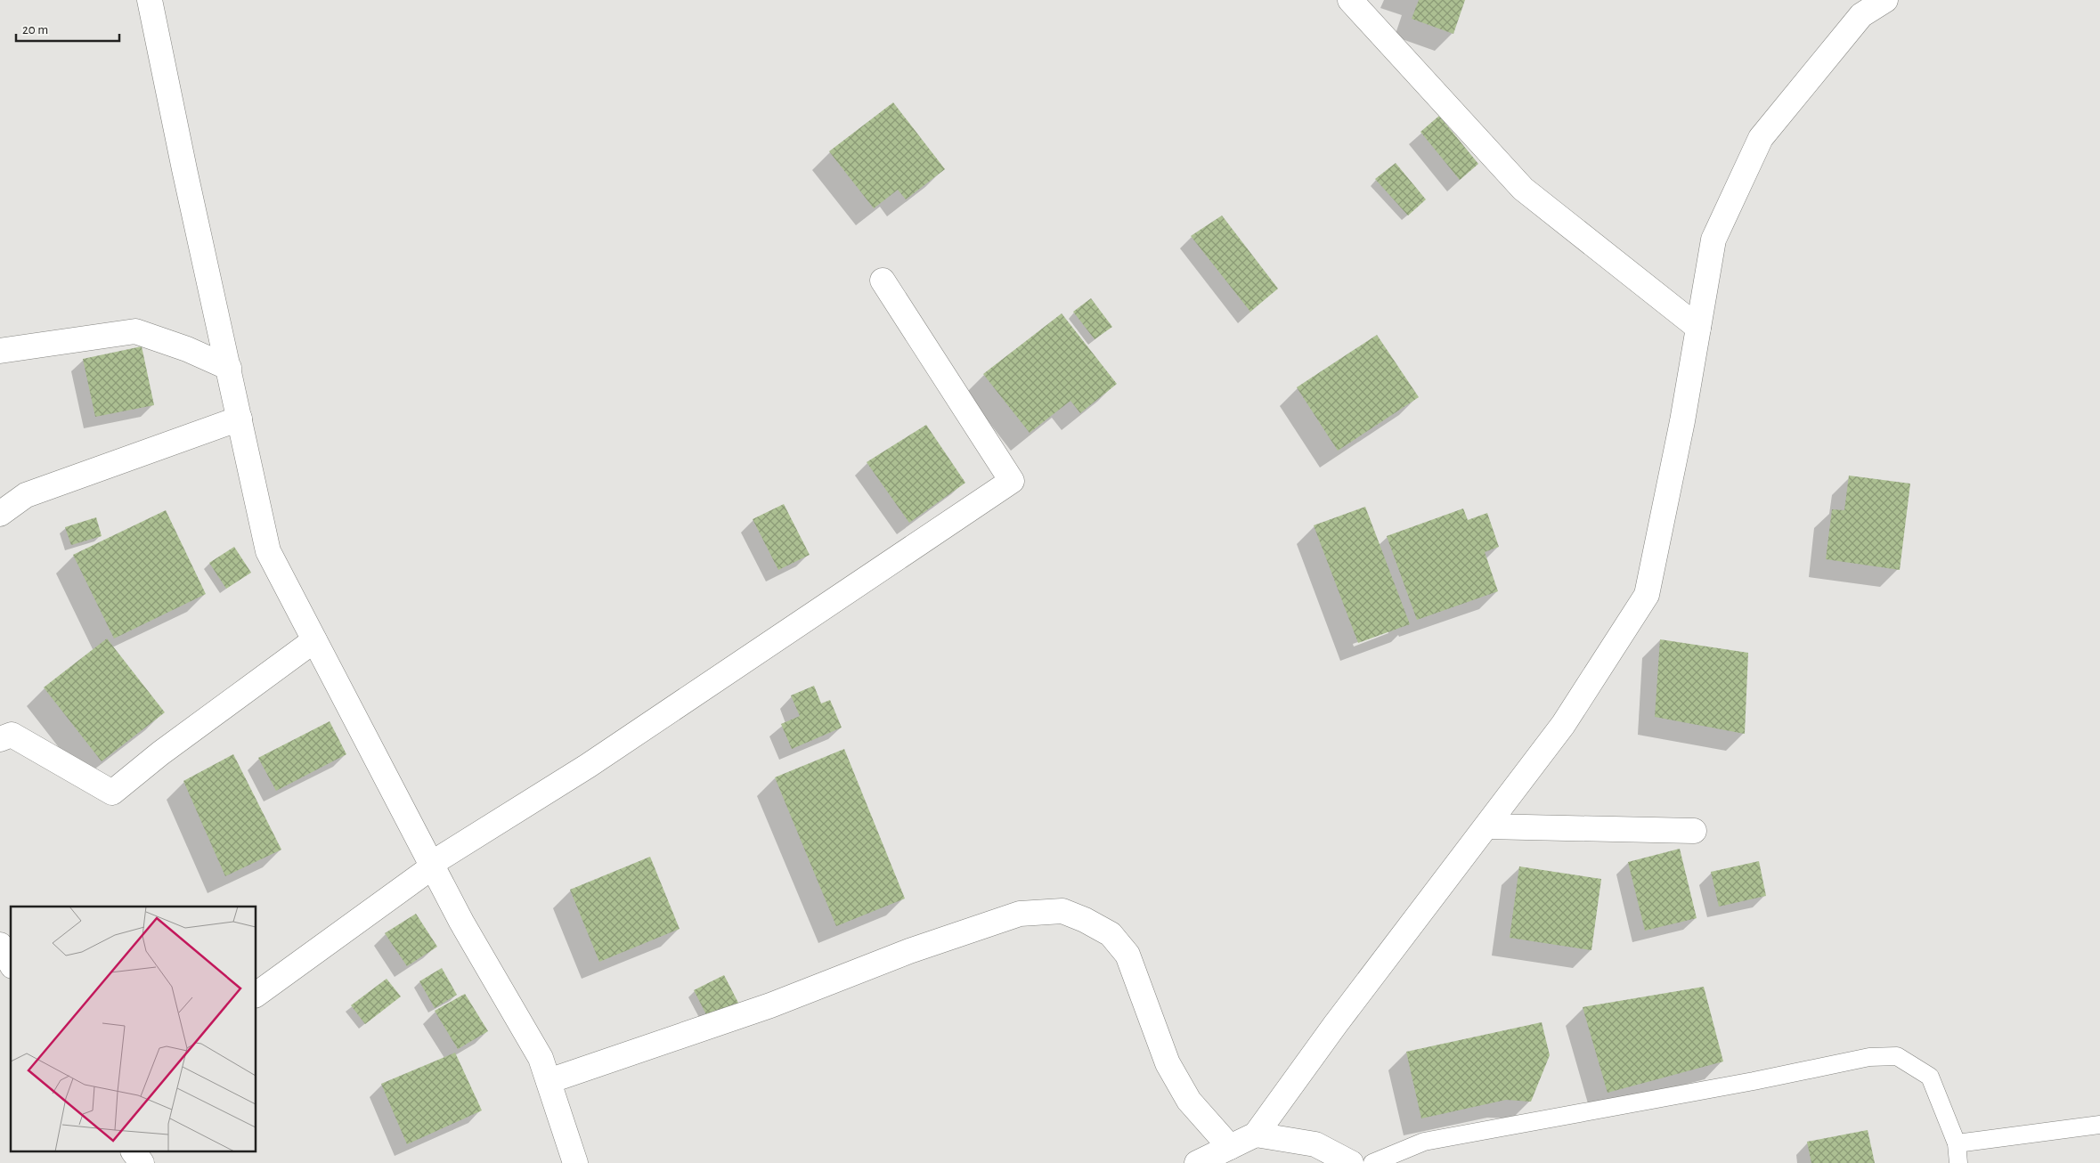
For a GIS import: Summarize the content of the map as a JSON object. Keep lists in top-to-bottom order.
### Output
{
  "scale_bar": "20 m"
}
